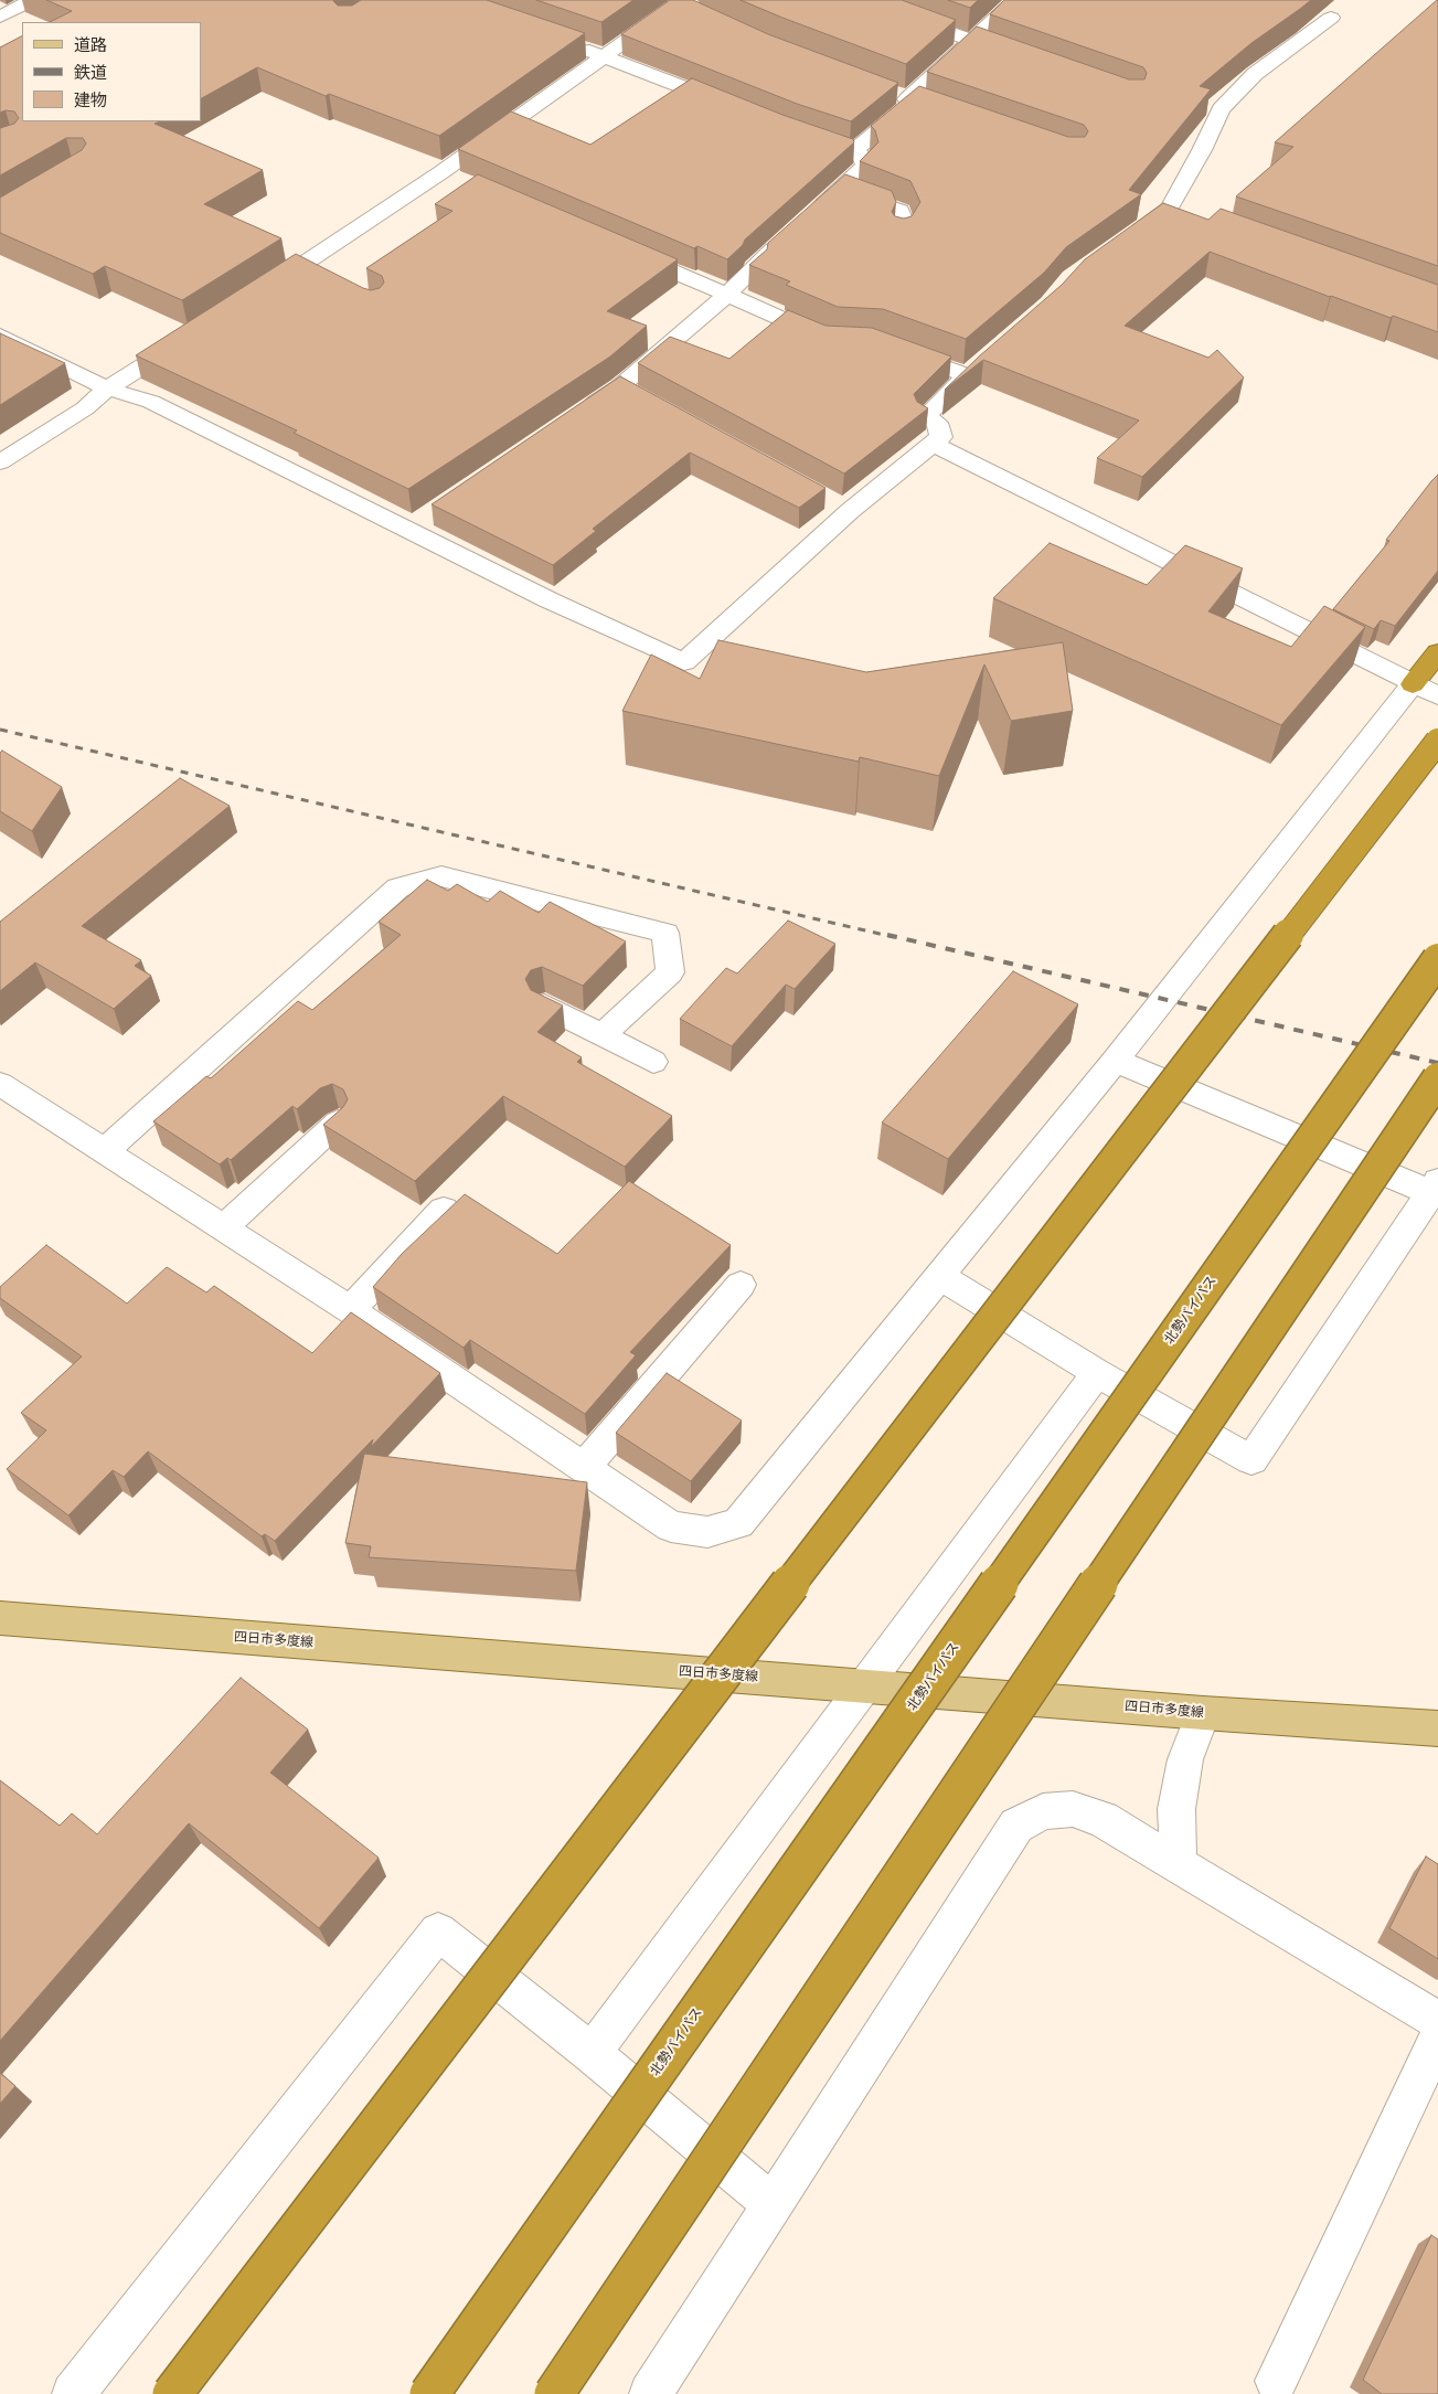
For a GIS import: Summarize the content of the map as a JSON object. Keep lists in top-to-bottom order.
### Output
{
  "streets": {
    "highway": ["北勢バイパス"],
    "main road": ["四日市多度線"]
  },
  "legend": ["道路", "鉄道", "建物"]
}
